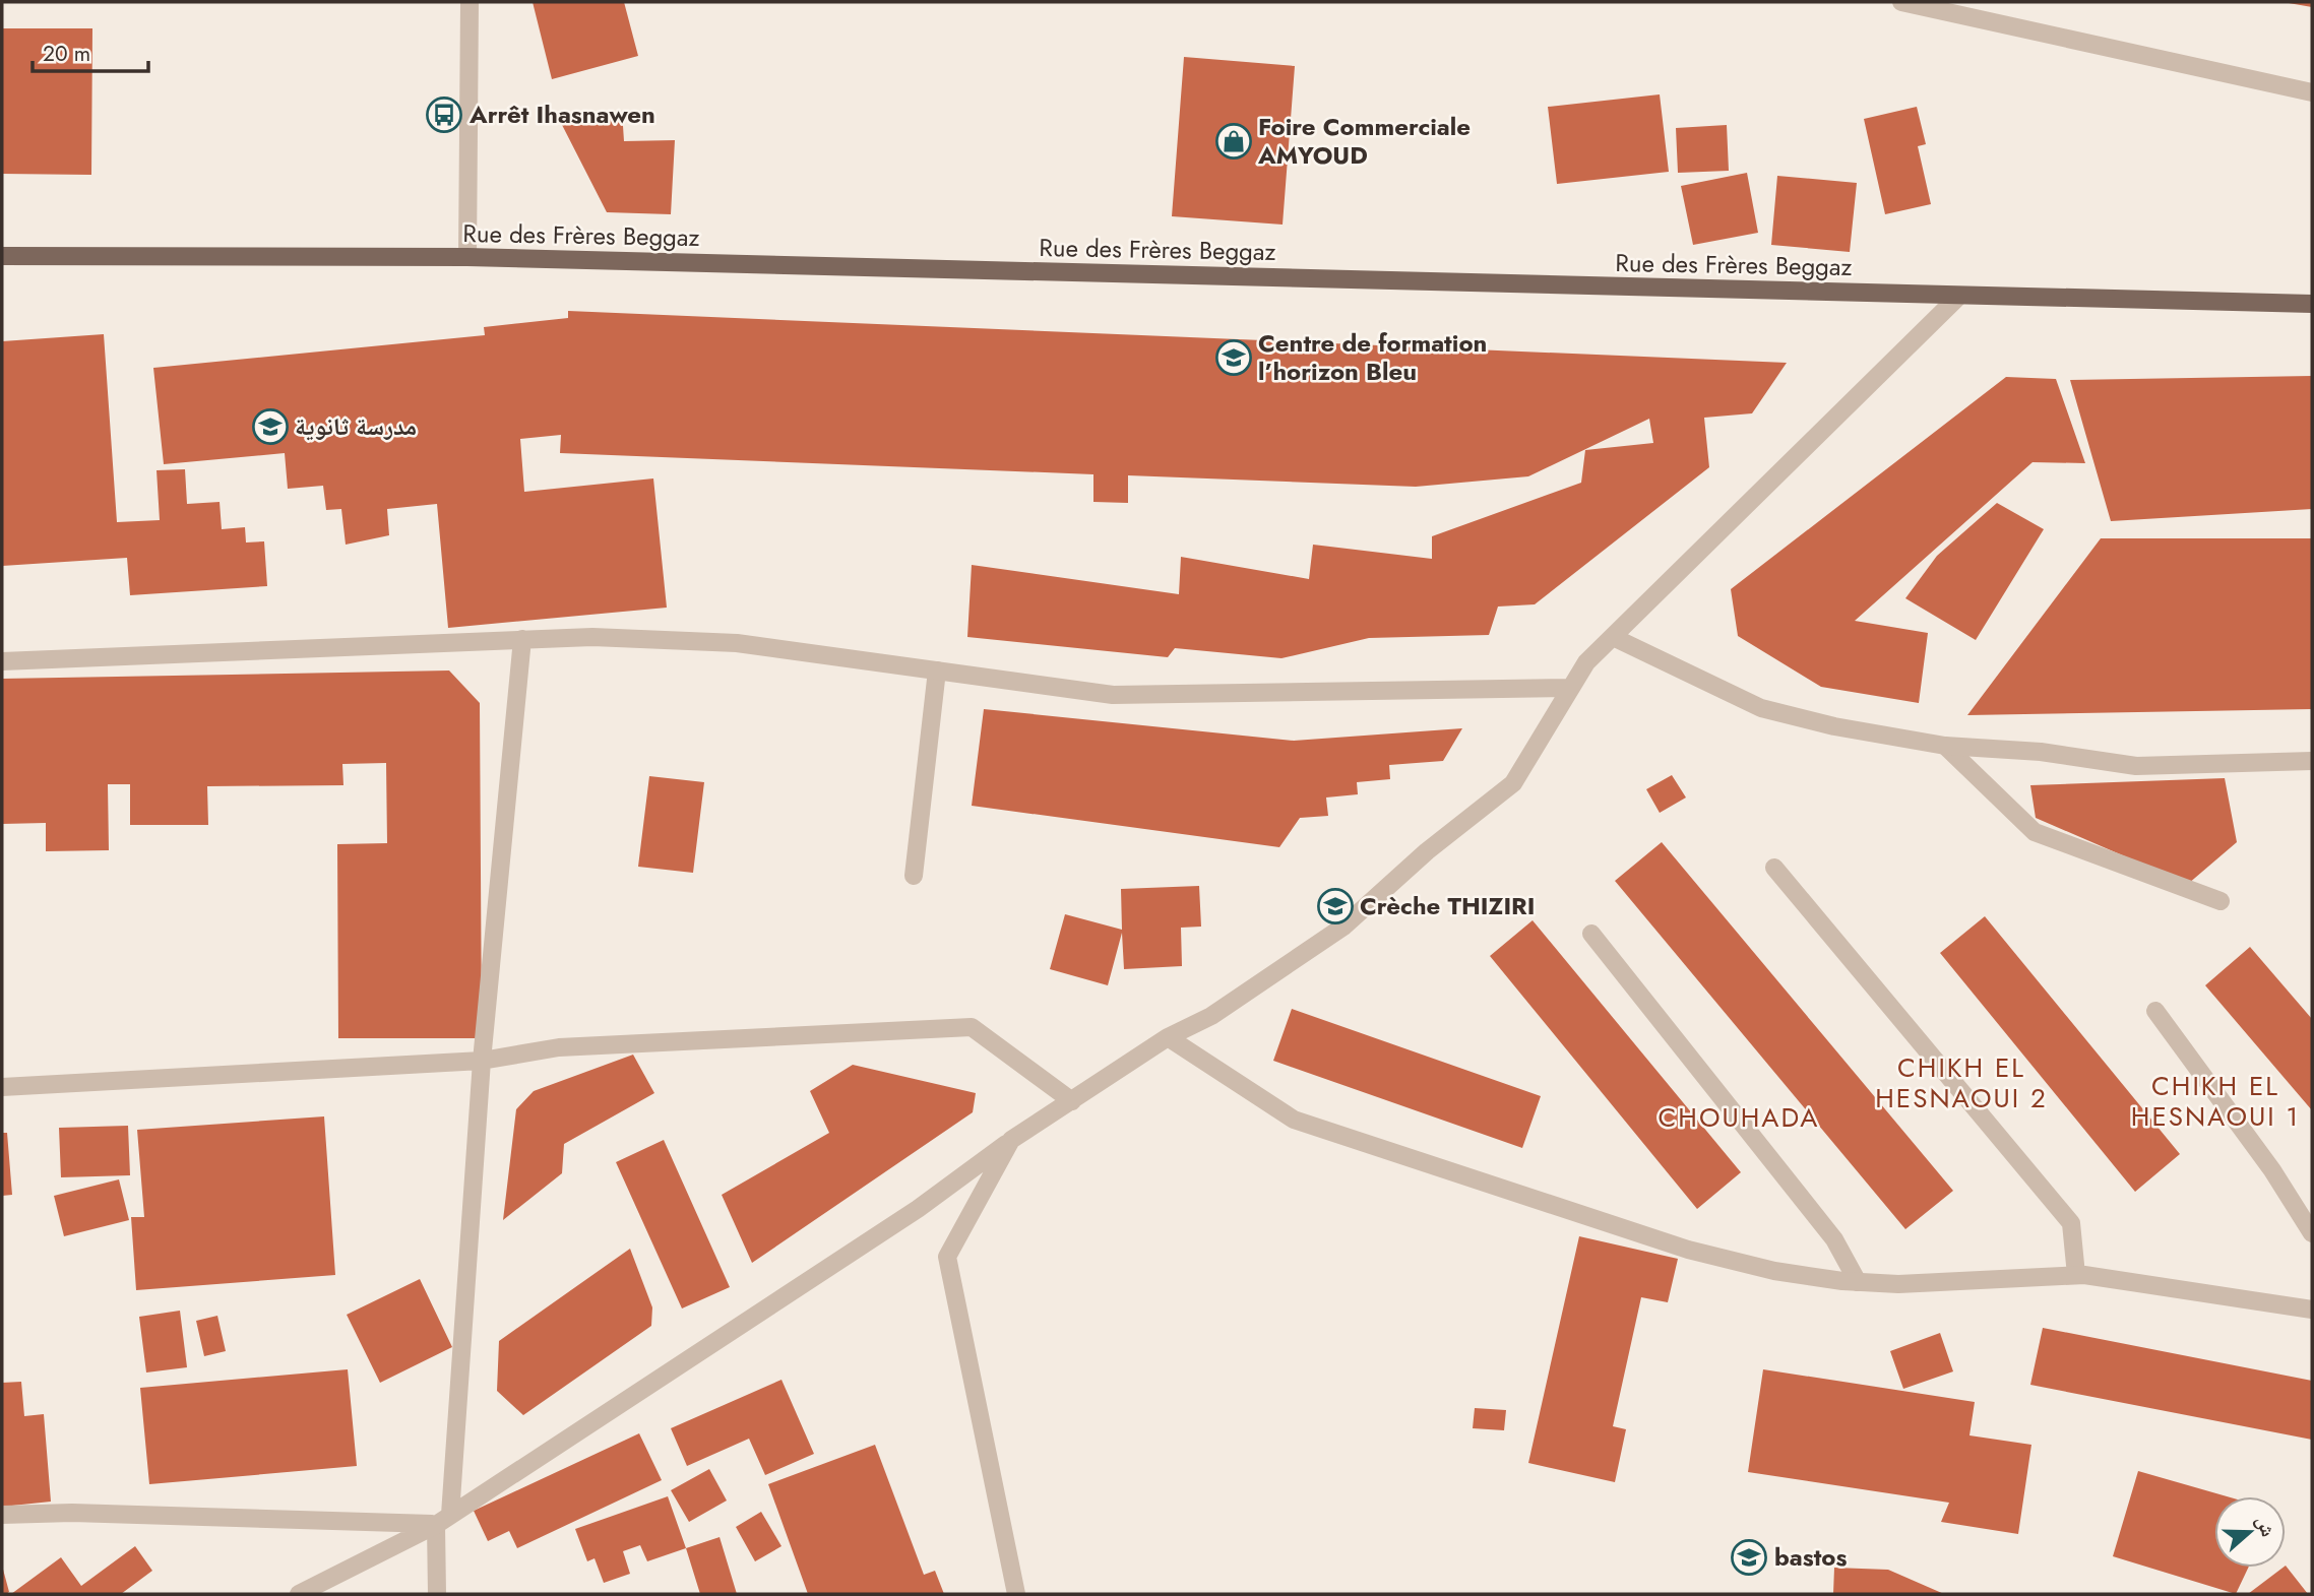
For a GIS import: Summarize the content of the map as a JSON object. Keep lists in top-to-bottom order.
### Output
{
  "streets": {
    "main road": ["Rue des Frères Beggaz"]
  },
  "districts": ["CHIKH EL HESNAOUI 2", "CHIKH EL HESNAOUI 1", "CHOUHADA"],
  "places": {
    "bus stop": ["Arrêt Ihasnawen"],
    "shop": ["Foire Commerciale AMYOUD"],
    "school or university": [
      "Centre de formation l’horizon Bleu",
      "مدرسة ثانوية",
      "Crèche THIZIRI",
      "bastos"
    ]
  },
  "scale_bar": "20 m",
  "north": "right"
}
